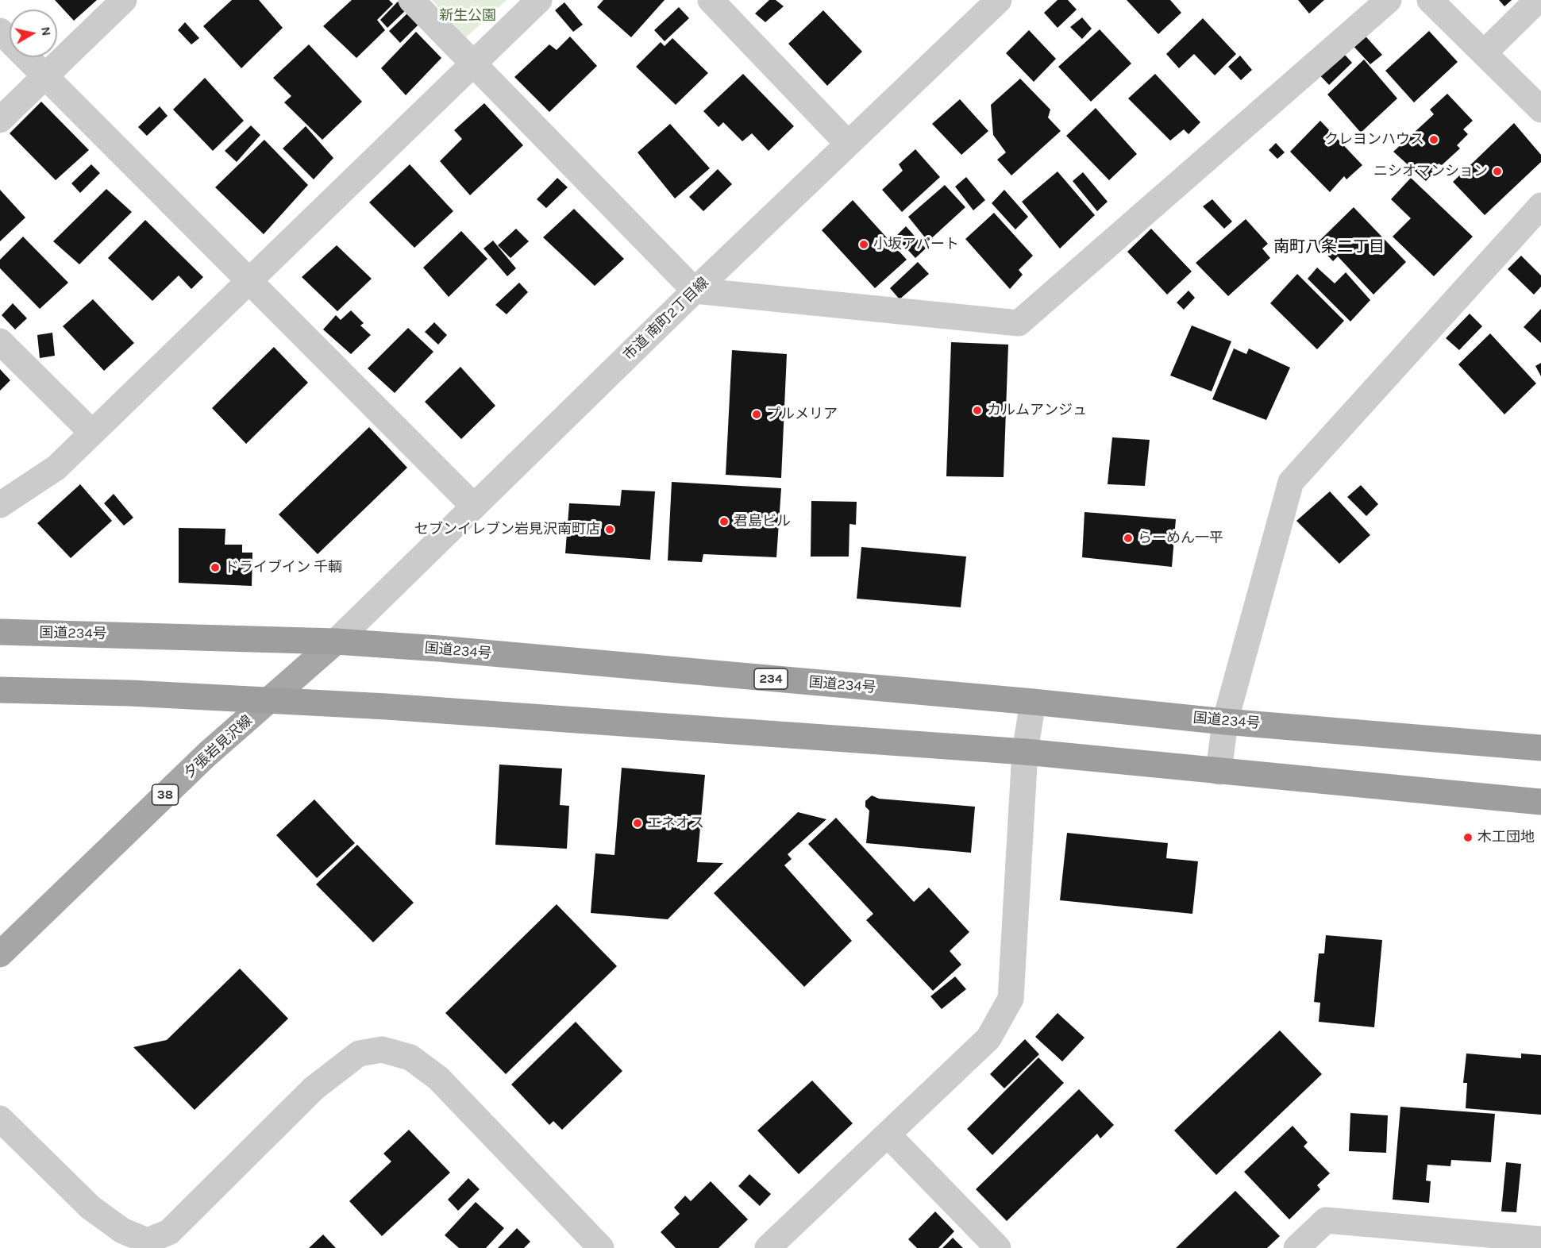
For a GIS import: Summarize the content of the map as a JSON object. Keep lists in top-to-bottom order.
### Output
{
  "streets": {
    "highway": ["国道234号", "234"],
    "main road": ["夕張岩見沢線", "38"],
    "street": ["市道 南町2丁目線"]
  },
  "crossings": [
    ["市道 南町2丁目線", "国道234号"],
    ["市道 南町2丁目線", "夕張岩見沢線"],
    ["国道234号", "夕張岩見沢線"]
  ],
  "districts": ["南町八条二丁目"],
  "parks": ["新生公園"],
  "places": [
    "クレヨンハウス",
    "ニシオマンション",
    "小坂アパート",
    "カルムアンジュ",
    "プルメリア",
    "君島ビル",
    "セブンイレブン岩見沢南町店",
    "らーめん一平",
    "ドライブイン 千輌",
    "エネオス",
    "木工団地"
  ],
  "north": "right"
}
